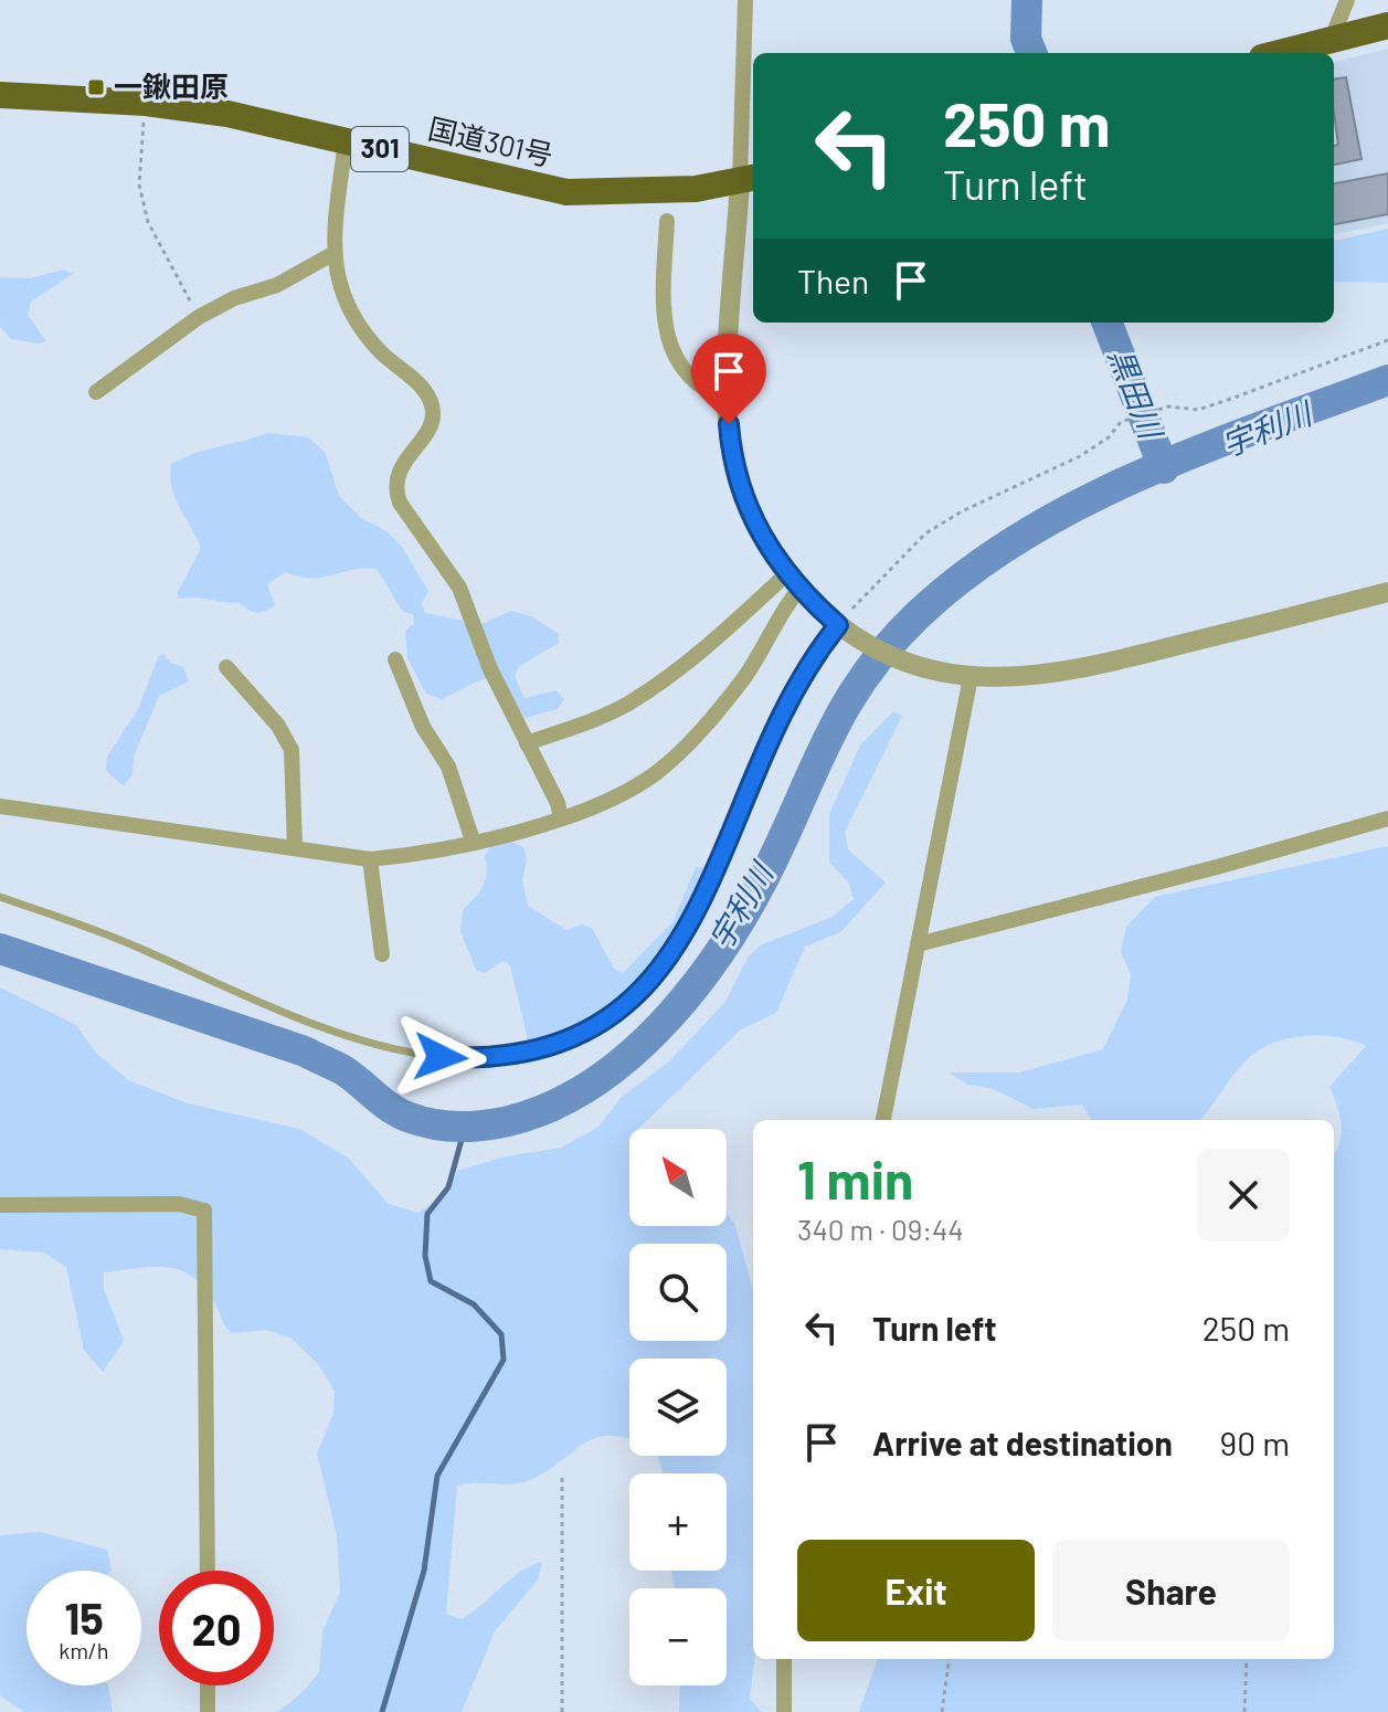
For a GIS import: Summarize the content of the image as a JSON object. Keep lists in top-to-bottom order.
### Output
{
  "streets": {
    "highway": ["国道301号", "301"]
  },
  "water": ["黒田川", "宇利川"],
  "places": {
    "transit": ["一鍬田原"]
  },
  "north": "top left",
  "page": {
    "turn": ["250 m", "Turn left"],
    "then": "Then",
    "heading": ["1 min", "340 m · 09:44"],
    "map_buttons": ["+", "−"],
    "list": [
      {
        "name": "Turn left",
        "value": "250 m"
      },
      {
        "name": "Arrive at destination",
        "value": "90 m"
      }
    ],
    "buttons": ["Exit", "Share"],
    "speed": "15 km/h",
    "limit": "20"
  }
}
